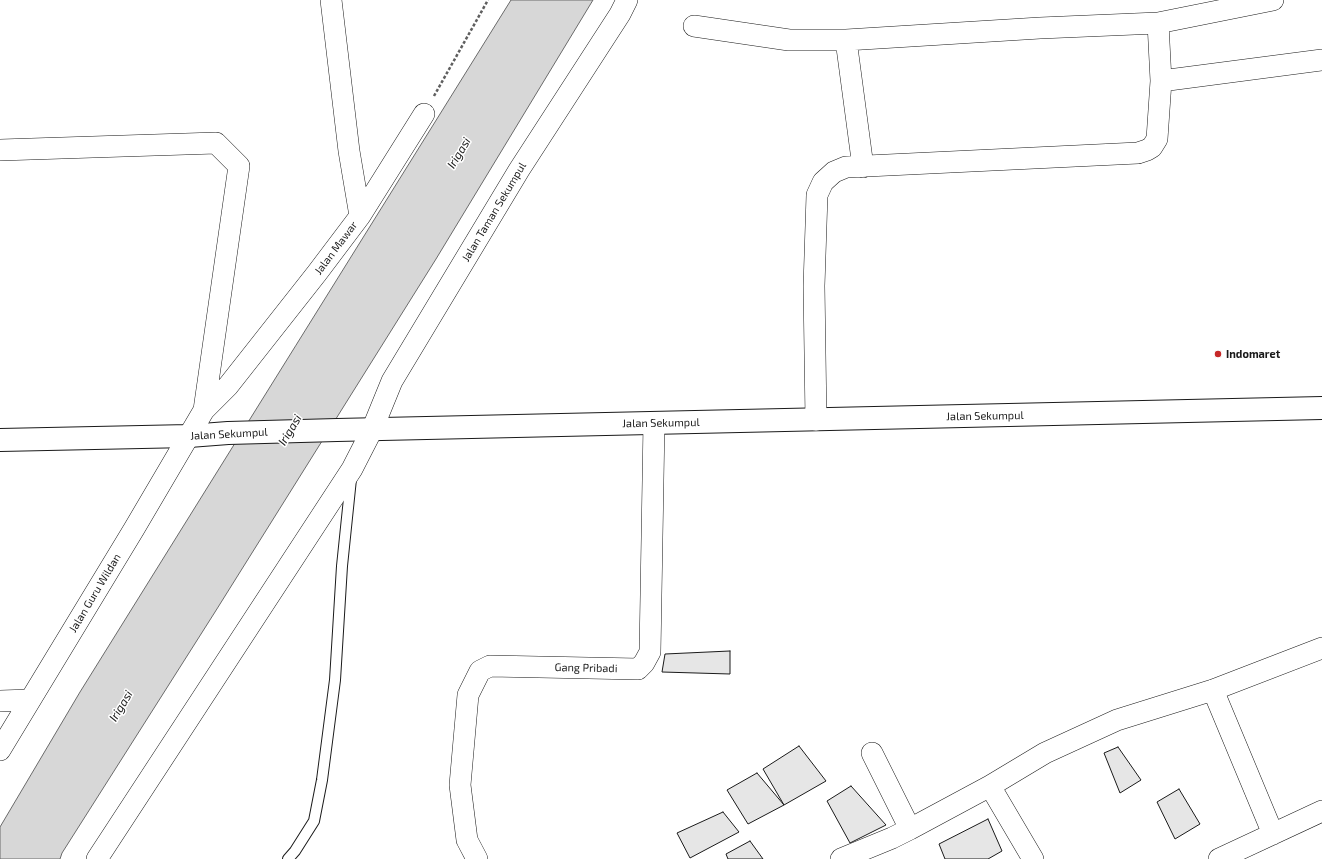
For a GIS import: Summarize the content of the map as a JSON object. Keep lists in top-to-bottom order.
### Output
{
  "streets": {
    "main road": ["Jalan Sekumpul"],
    "street": [
      "Jalan Taman Sekumpul",
      "Jalan Mawar",
      "Jalan Guru Wildan",
      "Gang Pribadi"
    ]
  },
  "crossings": [
    ["Jalan Taman Sekumpul", "Jalan Sekumpul"],
    ["Jalan Mawar", "Jalan Guru Wildan"],
    ["Jalan Sekumpul", "Jalan Guru Wildan"],
    ["Jalan Sekumpul", "Gang Pribadi"]
  ],
  "water": ["Irigasi"],
  "places": ["Indomaret"]
}
